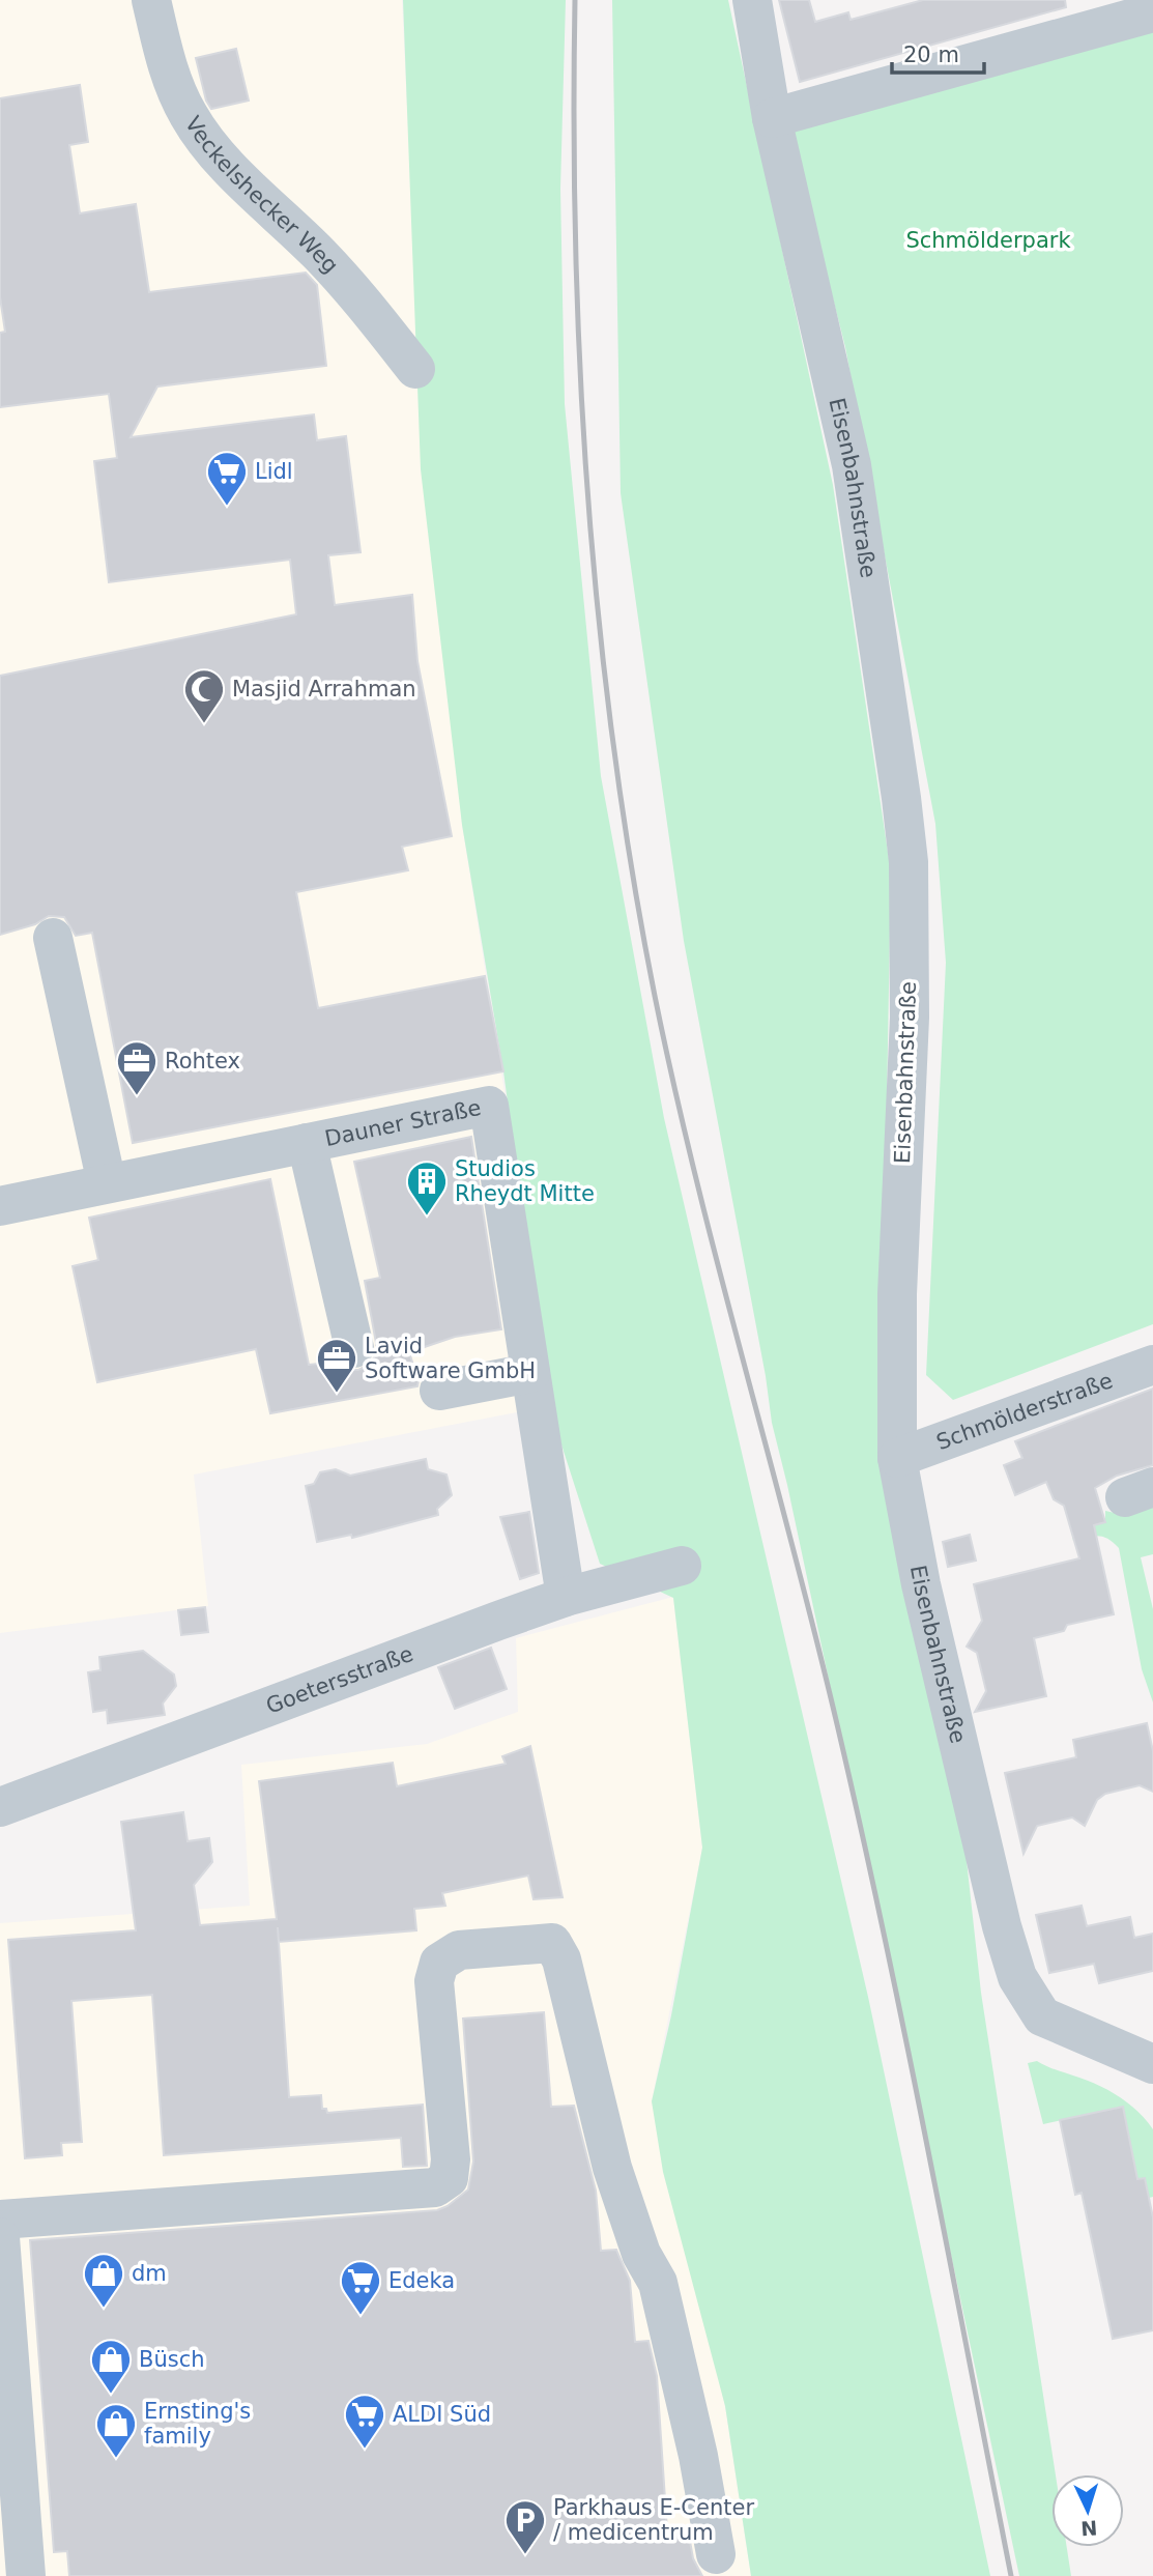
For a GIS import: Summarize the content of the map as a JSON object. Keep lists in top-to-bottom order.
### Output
{
  "streets": {
    "street": [
      "Veckelshecker Weg",
      "Eisenbahnstraße",
      "Dauner Straße",
      "Schmölderstraße",
      "Goetersstraße"
    ]
  },
  "crossings": [
    ["Eisenbahnstraße", "Schmölderstraße"],
    ["Dauner Straße", "Goetersstraße"]
  ],
  "parks": ["Schmölderpark"],
  "places": {
    "supermarket": ["Lidl", "Edeka", "ALDI Süd"],
    "mosque": ["Masjid Arrahman"],
    "office": ["Rohtex", "Lavid Software GmbH"],
    "building": ["Studios Rheydt Mitte"],
    "shop": ["dm", "Büsch", "Ernsting's family"],
    "parking": ["Parkhaus E-Center / medicentrum"]
  },
  "scale_bar": "20 m",
  "north": "bottom"
}
